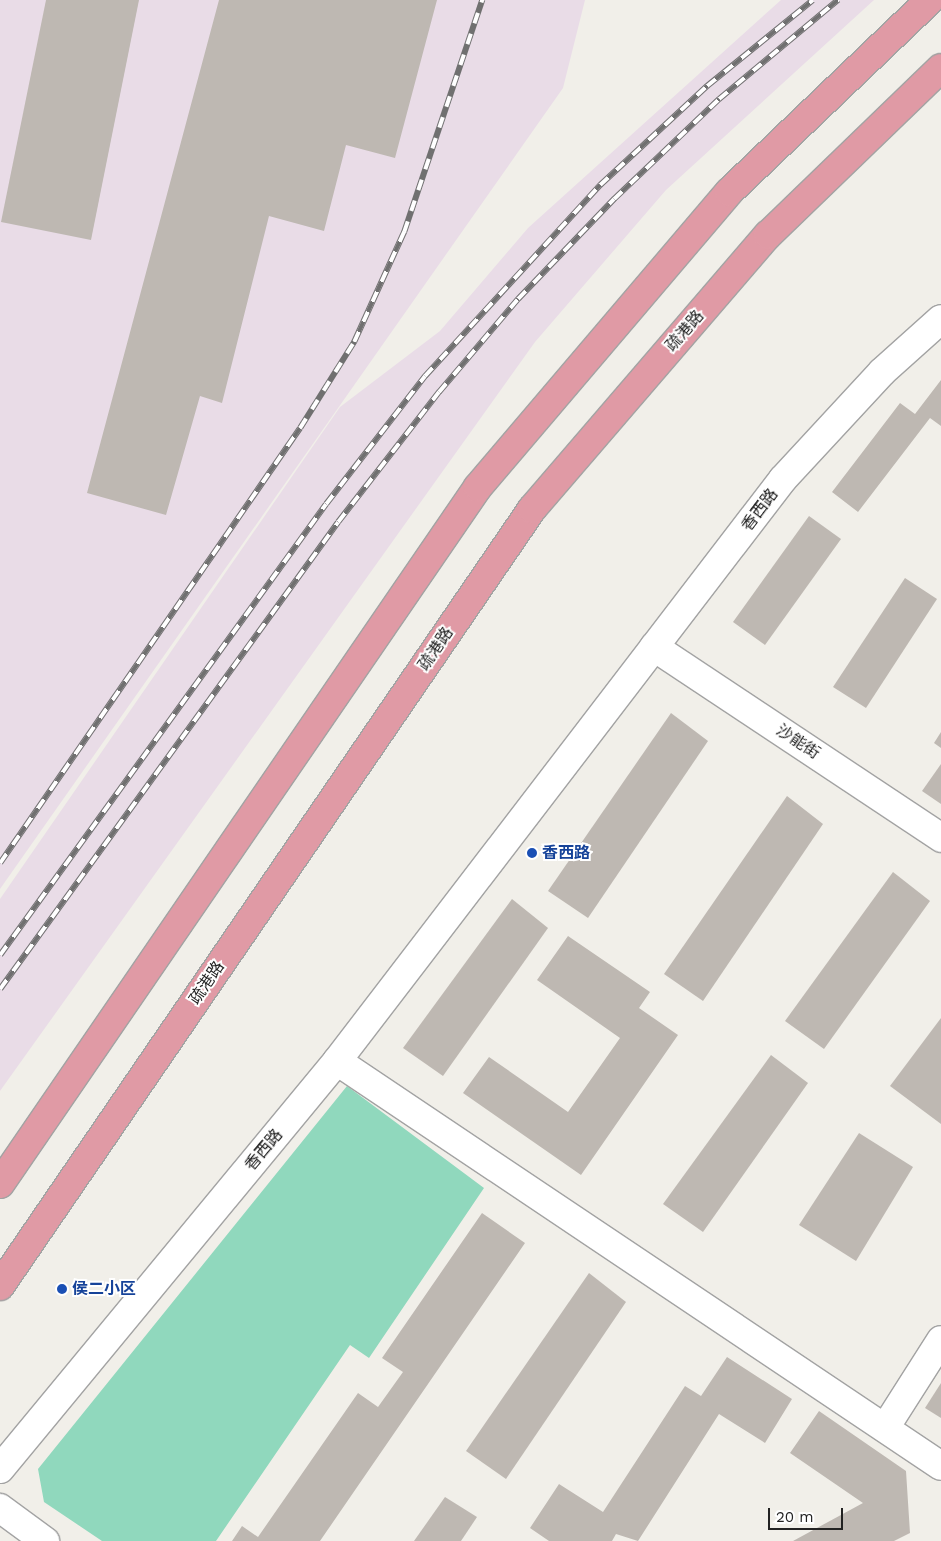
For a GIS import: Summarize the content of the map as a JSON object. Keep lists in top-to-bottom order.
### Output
{
  "streets": {
    "highway": ["疏港路"],
    "street": ["香西路", "沙能街"]
  },
  "crossings": [
    ["香西路", "沙能街"]
  ],
  "places": ["香西路", "侯二小区"],
  "scale_bar": "20 m"
}
